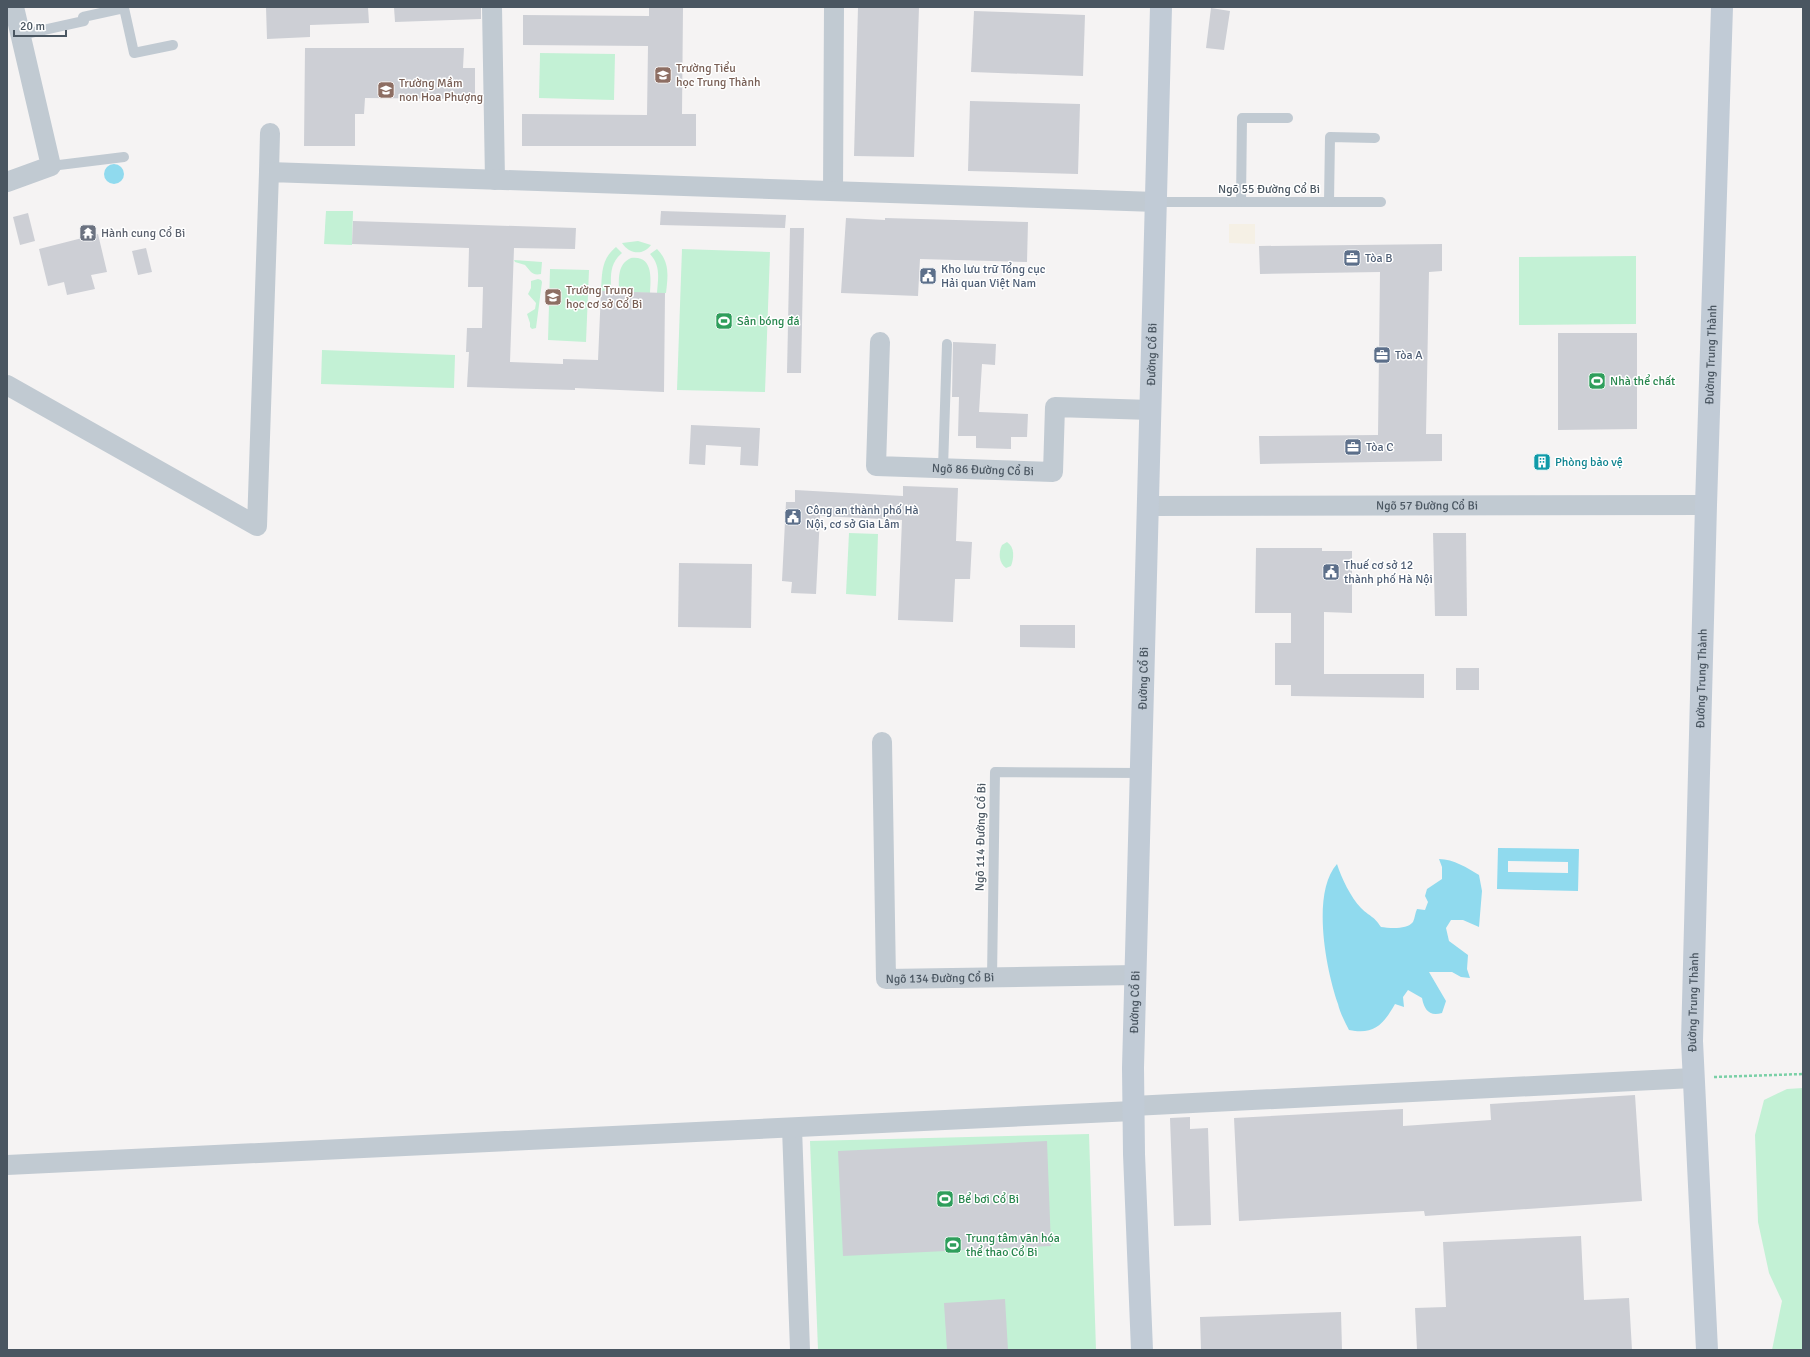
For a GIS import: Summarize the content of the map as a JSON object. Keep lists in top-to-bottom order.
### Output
{
  "streets": {
    "main road": ["Đường Cổ Bi", "Đường Trung Thành"],
    "street": ["Ngõ 86 Đường Cổ Bi", "Ngõ 57 Đường Cổ Bi", "Ngõ 134 Đường Cổ Bi"],
    "lane": ["Ngõ 55 Đường Cổ Bi", "Ngõ 114 Đường Cổ Bi"]
  },
  "crossings": [
    ["Ngõ 55 Đường Cổ Bi", "Đường Cổ Bi"],
    ["Đường Cổ Bi", "Ngõ 86 Đường Cổ Bi"],
    ["Đường Cổ Bi", "Ngõ 57 Đường Cổ Bi"],
    ["Đường Cổ Bi", "Ngõ 114 Đường Cổ Bi"],
    ["Đường Cổ Bi", "Ngõ 134 Đường Cổ Bi"],
    ["Đường Trung Thành", "Ngõ 57 Đường Cổ Bi"],
    ["Ngõ 114 Đường Cổ Bi", "Ngõ 134 Đường Cổ Bi"]
  ],
  "places": {
    "school or university": ["Trường Tiểu học Trung Thành", "Trường Mầm non Hoa Phượng", "Trường Trung học cơ sở Cổ Bi"],
    "temple": ["Hành cung Cổ Bi"],
    "office": ["Tòa B", "Tòa A", "Tòa C"],
    "public building": ["Kho lưu trữ Tổng cục Hải quan Việt Nam", "Công an thành phố Hà Nội, cơ sở Gia Lâm", "Thuế cơ sở 12 thành phố Hà Nội"],
    "sports": [
      "Sân bóng đá",
      "Nhà thể chất",
      "Bể bơi Cổ Bi",
      "Trung tâm văn hóa thể thao Cổ Bi"
    ],
    "building": ["Phòng bảo vệ"]
  },
  "scale_bar": "20 m"
}
